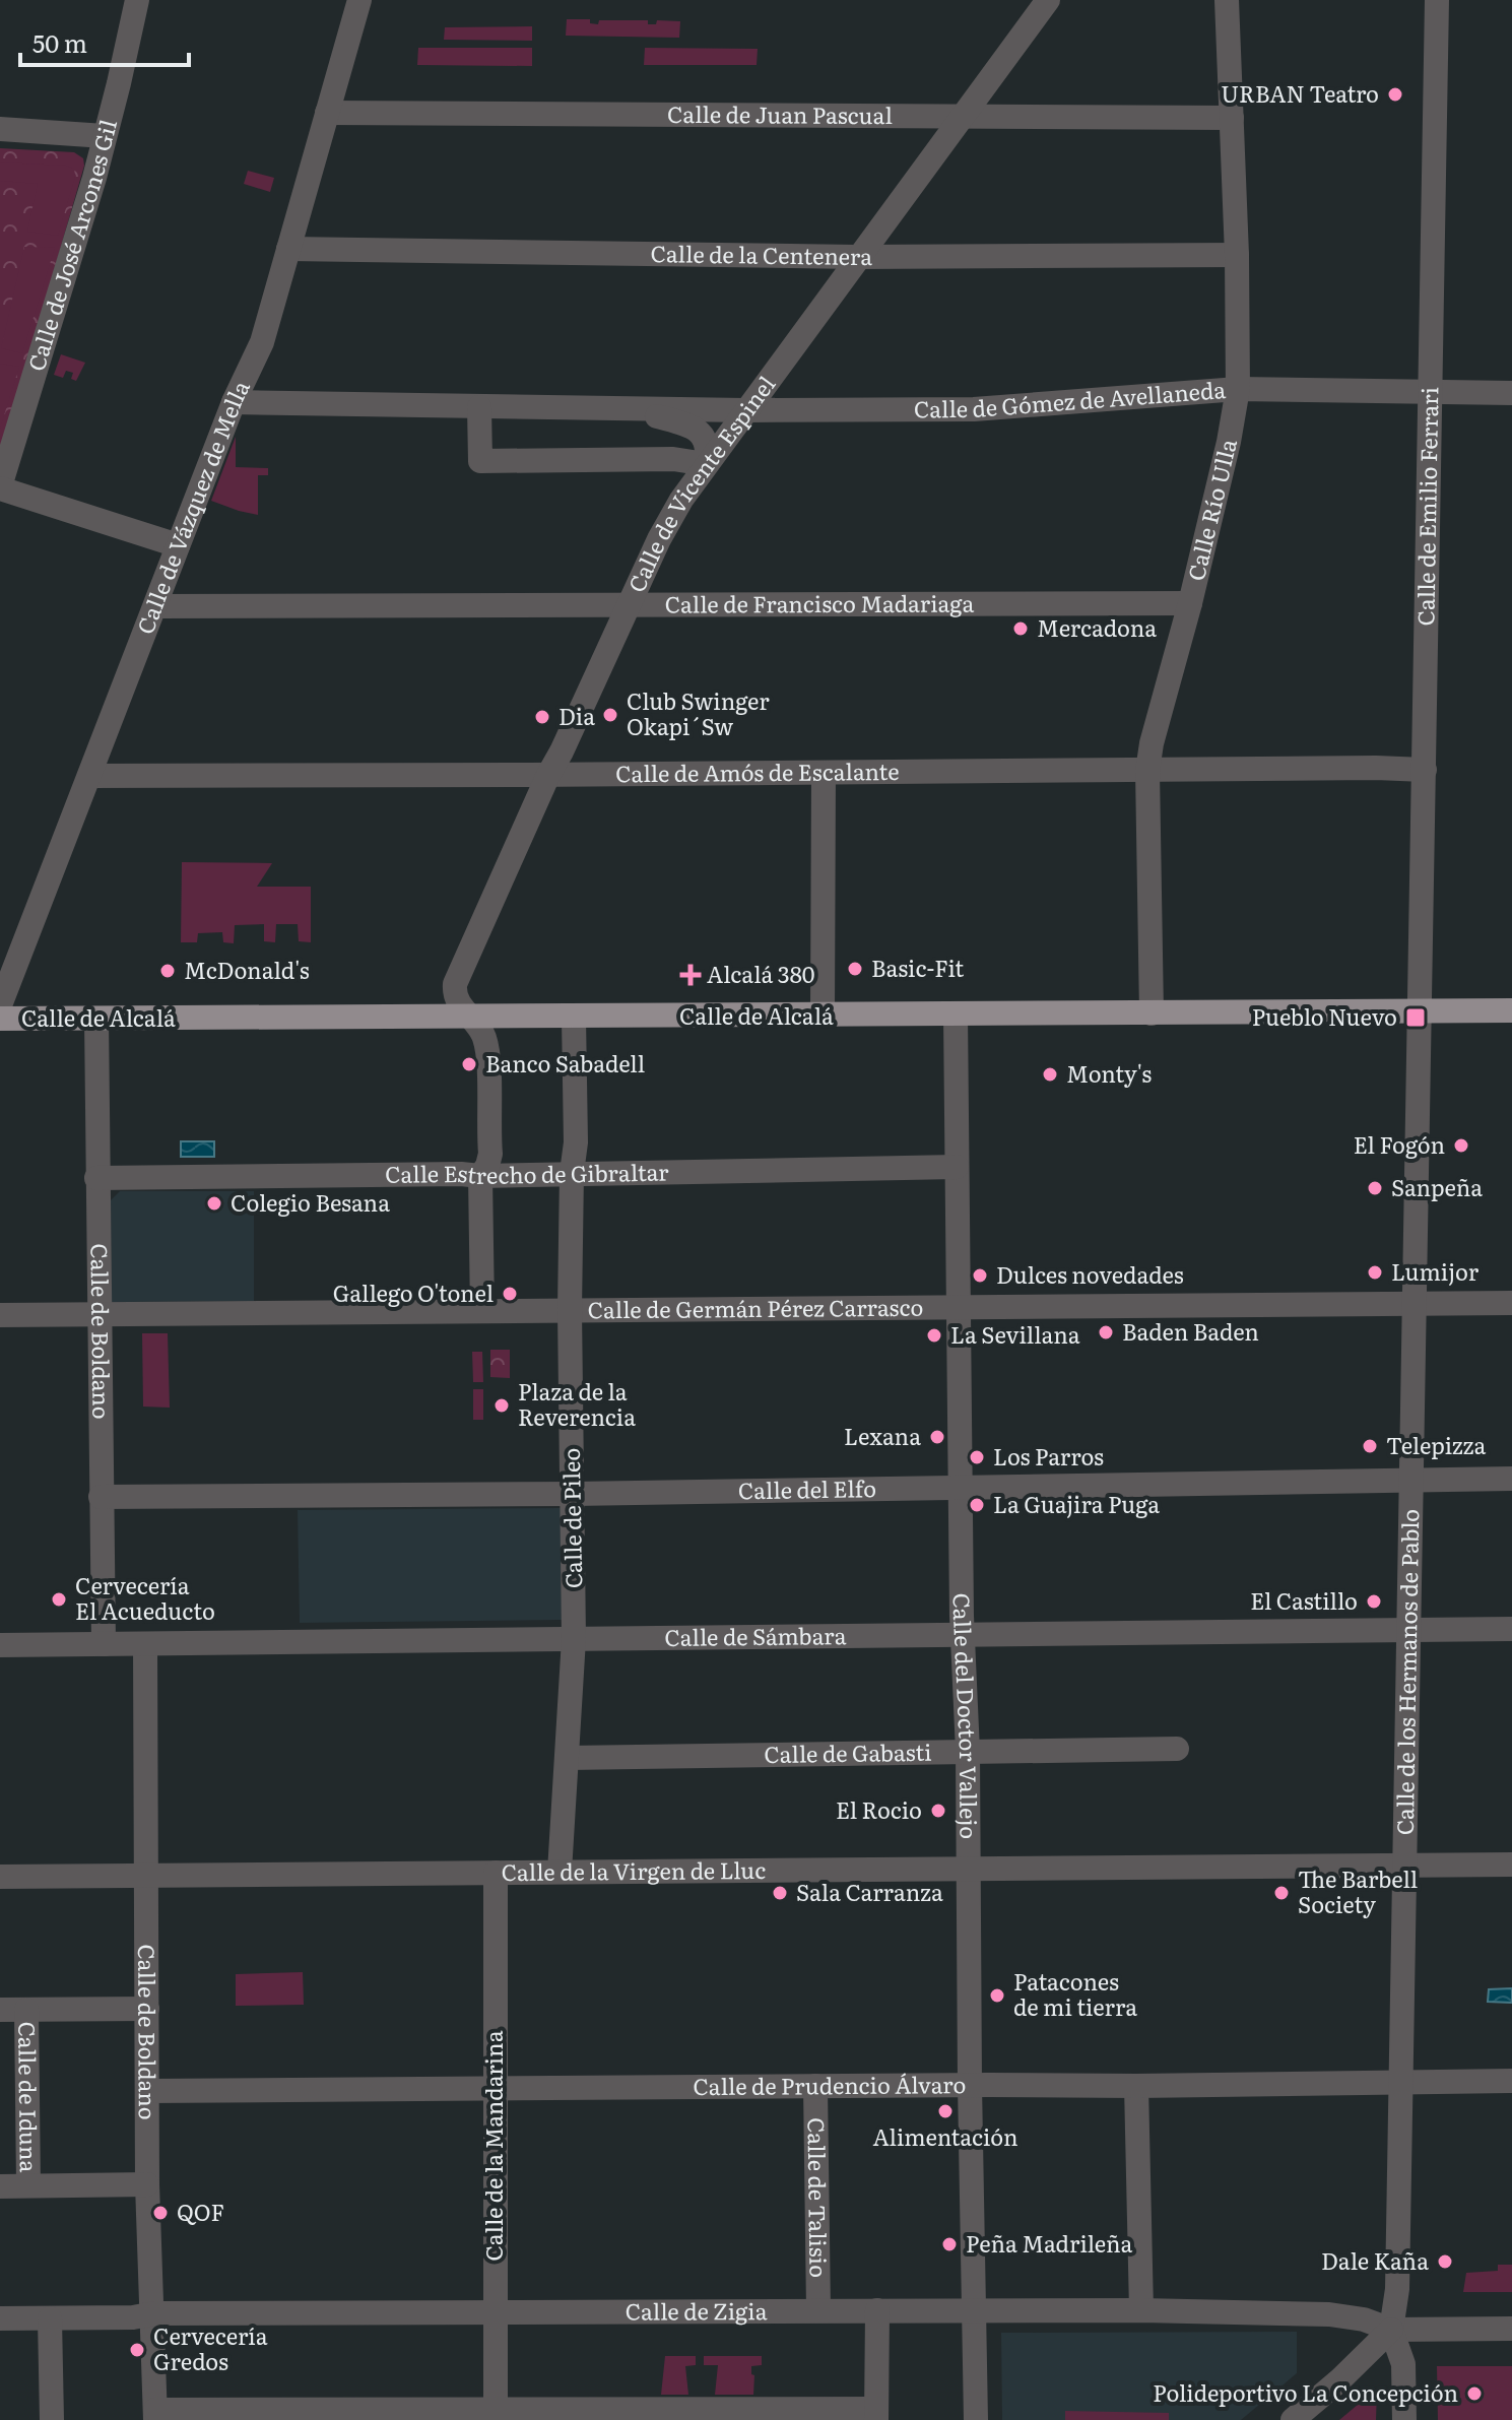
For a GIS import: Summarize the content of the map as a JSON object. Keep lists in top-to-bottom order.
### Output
{
  "streets": {
    "main road": ["Calle de Alcalá"],
    "street": [
      "Calle de Juan Pascual",
      "Calle de José Arcones Gil",
      "Calle de la Centenera",
      "Calle de Gómez de Avellaneda",
      "Calle de Vicente Espinel",
      "Calle de Emilio Ferrari",
      "Calle de Vázquez de Mella",
      "Calle Río Ulla",
      "Calle de Francisco Madariaga",
      "Calle de Amós de Escalante",
      "Calle Estrecho de Gibraltar",
      "Calle de Germán Pérez Carrasco",
      "Calle de Boldano",
      "Calle del Elfo",
      "Calle de Pileo",
      "Calle de Sámbara",
      "Calle de los Hermanos de Pablo",
      "Calle del Doctor Vallejo",
      "Calle de Gabasti",
      "Calle de la Virgen de Lluc",
      "Calle de Prudencio Álvaro",
      "Calle de Iduna",
      "Calle de la Mandarina",
      "Calle de Talisio",
      "Calle de Zigia"
    ]
  },
  "crossings": [
    ["Calle de Juan Pascual", "Calle de Vicente Espinel"],
    ["Calle de Juan Pascual", "Calle de Vázquez de Mella"],
    ["Calle de Juan Pascual", "Calle Río Ulla"],
    ["Calle de la Centenera", "Calle de Vicente Espinel"],
    ["Calle de la Centenera", "Calle de Vázquez de Mella"],
    ["Calle de la Centenera", "Calle Río Ulla"],
    ["Calle de Gómez de Avellaneda", "Calle de Vicente Espinel"],
    ["Calle de Gómez de Avellaneda", "Calle de Emilio Ferrari"],
    ["Calle de Gómez de Avellaneda", "Calle de Vázquez de Mella"],
    ["Calle de Gómez de Avellaneda", "Calle Río Ulla"],
    ["Calle de Vicente Espinel", "Calle de Francisco Madariaga"],
    ["Calle de Vicente Espinel", "Calle de Amós de Escalante"],
    ["Calle de Vicente Espinel", "Calle de Alcalá"],
    ["Calle de Vicente Espinel", "Calle Estrecho de Gibraltar"],
    ["Calle de Vicente Espinel", "Calle de Germán Pérez Carrasco"],
    ["Calle de Emilio Ferrari", "Calle de Amós de Escalante"],
    ["Calle de Emilio Ferrari", "Calle de Alcalá"],
    ["Calle de Emilio Ferrari", "Calle de los Hermanos de Pablo"],
    ["Calle de Vázquez de Mella", "Calle de Francisco Madariaga"],
    ["Calle de Vázquez de Mella", "Calle de Amós de Escalante"],
    ["Calle Río Ulla", "Calle de Francisco Madariaga"],
    ["Calle Río Ulla", "Calle de Amós de Escalante"],
    ["Calle Río Ulla", "Calle de Alcalá"],
    ["Calle de Alcalá", "Calle de Boldano"],
    ["Calle de Alcalá", "Calle de Pileo"],
    ["Calle de Alcalá", "Calle de los Hermanos de Pablo"],
    ["Calle de Alcalá", "Calle del Doctor Vallejo"],
    ["Calle Estrecho de Gibraltar", "Calle de Boldano"],
    ["Calle Estrecho de Gibraltar", "Calle de Pileo"],
    ["Calle Estrecho de Gibraltar", "Calle del Doctor Vallejo"],
    ["Calle de Germán Pérez Carrasco", "Calle de Boldano"],
    ["Calle de Germán Pérez Carrasco", "Calle de Pileo"],
    ["Calle de Germán Pérez Carrasco", "Calle de los Hermanos de Pablo"],
    ["Calle de Germán Pérez Carrasco", "Calle del Doctor Vallejo"],
    ["Calle de Boldano", "Calle del Elfo"],
    ["Calle de Boldano", "Calle de Sámbara"],
    ["Calle de Boldano", "Calle de la Virgen de Lluc"],
    ["Calle de Boldano", "Calle de Prudencio Álvaro"],
    ["Calle de Boldano", "Calle de Zigia"],
    ["Calle del Elfo", "Calle de Pileo"],
    ["Calle del Elfo", "Calle de los Hermanos de Pablo"],
    ["Calle del Elfo", "Calle del Doctor Vallejo"],
    ["Calle de Pileo", "Calle de Sámbara"],
    ["Calle de Pileo", "Calle de Gabasti"],
    ["Calle de Pileo", "Calle de la Virgen de Lluc"],
    ["Calle de Sámbara", "Calle de los Hermanos de Pablo"],
    ["Calle de Sámbara", "Calle del Doctor Vallejo"],
    ["Calle de los Hermanos de Pablo", "Calle de la Virgen de Lluc"],
    ["Calle de los Hermanos de Pablo", "Calle de Prudencio Álvaro"],
    ["Calle de los Hermanos de Pablo", "Calle de Zigia"],
    ["Calle del Doctor Vallejo", "Calle de Gabasti"],
    ["Calle del Doctor Vallejo", "Calle de la Virgen de Lluc"],
    ["Calle del Doctor Vallejo", "Calle de Prudencio Álvaro"],
    ["Calle del Doctor Vallejo", "Calle de Zigia"],
    ["Calle de la Virgen de Lluc", "Calle de la Mandarina"],
    ["Calle de Prudencio Álvaro", "Calle de la Mandarina"],
    ["Calle de Prudencio Álvaro", "Calle de Talisio"],
    ["Calle de la Mandarina", "Calle de Zigia"],
    ["Calle de Talisio", "Calle de Zigia"]
  ],
  "places": {
    "other": [
      "URBAN Teatro",
      "Mercadona",
      "Club Swinger Okapi´Sw",
      "Dia",
      "Basic-Fit",
      "McDonald's",
      "Banco Sabadell",
      "Monty's",
      "El Fogón",
      "Sanpeña",
      "Colegio Besana",
      "Lumijor",
      "Dulces novedades",
      "Gallego O'tonel",
      "Baden Baden",
      "La Sevillana",
      "Plaza de la Reverencia",
      "Lexana",
      "Telepizza",
      "Los Parros",
      "La Guajira Puga",
      "Cervecería El Acueducto",
      "El Castillo",
      "El Rocio",
      "Sala Carranza",
      "The Barbell Society",
      "Patacones de mi tierra",
      "Alimentación",
      "QOF",
      "Peña Madrileña",
      "Dale Kaña",
      "Cervecería Gredos",
      "Polideportivo La Concepción"
    ],
    "health": ["Alcalá 380"],
    "transit": ["Pueblo Nuevo"]
  },
  "scale_bar": "50 m"
}
